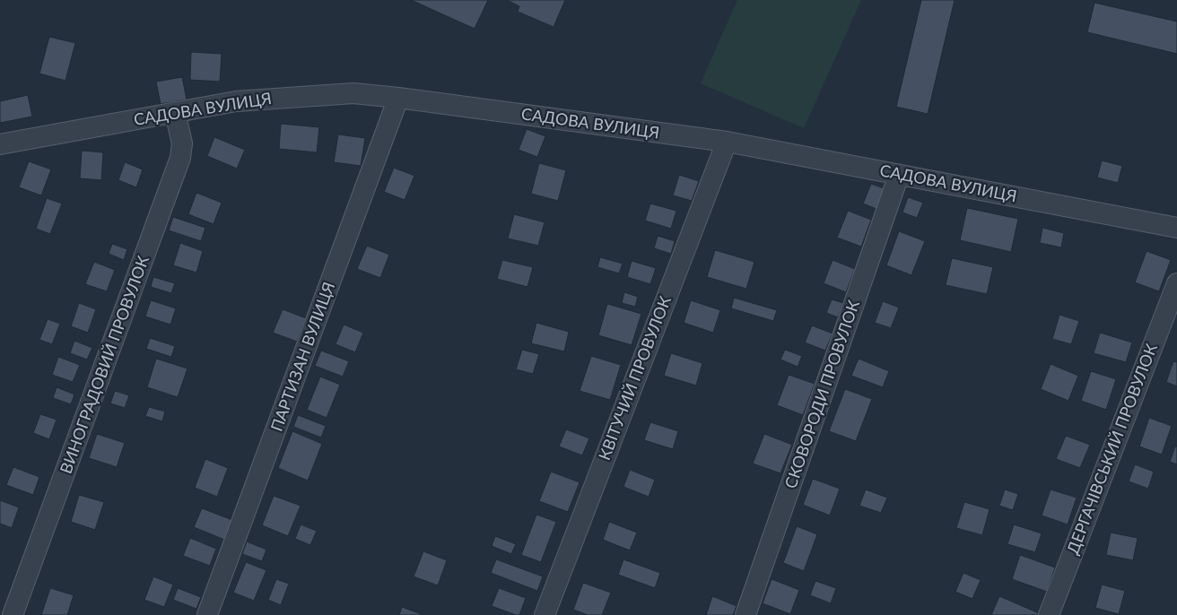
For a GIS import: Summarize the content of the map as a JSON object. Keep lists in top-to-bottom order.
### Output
{
  "streets": {
    "street": [
      "САДОВА ВУЛИЦЯ",
      "ПАРТИЗАН ВУЛИЦЯ",
      "ВИНОГРАДОВИЙ ПРОВУЛОК",
      "КВІТУЧИЙ ПРОВУЛОК",
      "СКОВОРОДИ ПРОВУЛОК",
      "ДЕРГАЧІВСЬКИЙ ПРОВУЛОК"
    ]
  },
  "crossings": [
    ["САДОВА ВУЛИЦЯ", "ПАРТИЗАН ВУЛИЦЯ"],
    ["САДОВА ВУЛИЦЯ", "ВИНОГРАДОВИЙ ПРОВУЛОК"],
    ["САДОВА ВУЛИЦЯ", "КВІТУЧИЙ ПРОВУЛОК"],
    ["САДОВА ВУЛИЦЯ", "СКОВОРОДИ ПРОВУЛОК"]
  ]
}
